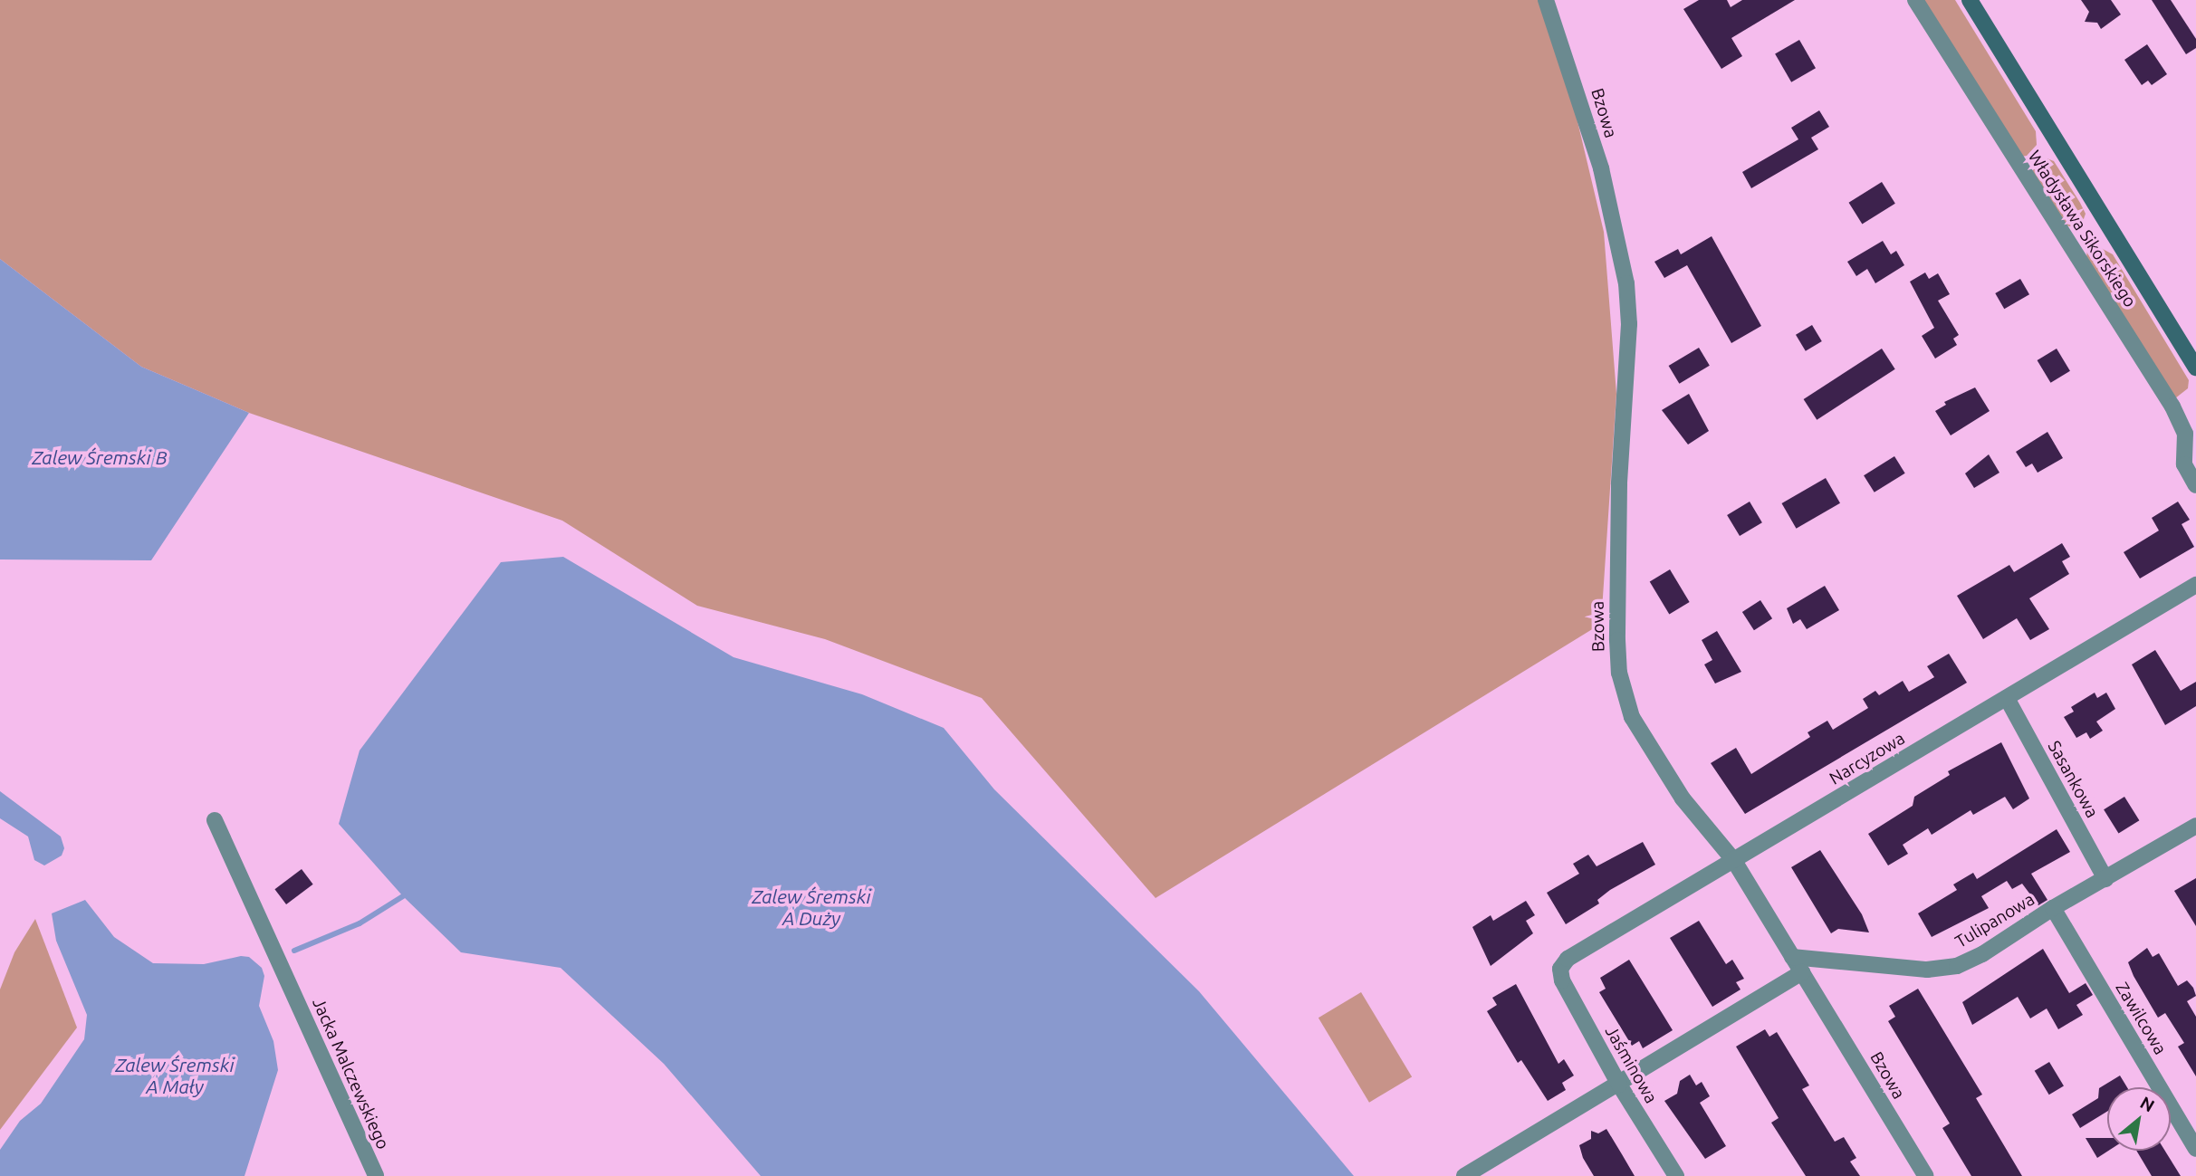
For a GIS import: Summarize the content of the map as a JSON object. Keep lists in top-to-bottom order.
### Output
{
  "streets": {
    "main road": ["Władysława Sikorskiego"],
    "street": [
      "Bzowa",
      "Narcyzowa",
      "Sasankowa",
      "Tulipanowa",
      "Zawilcowa",
      "Jaśminowa",
      "Jacka Malczewskiego"
    ]
  },
  "crossings": [
    ["Bzowa", "Narcyzowa"],
    ["Bzowa", "Tulipanowa"],
    ["Narcyzowa", "Sasankowa"],
    ["Narcyzowa", "Jaśminowa"],
    ["Sasankowa", "Tulipanowa"],
    ["Tulipanowa", "Zawilcowa"]
  ],
  "water": ["Zalew Śremski B", "Zalew Śremski A Duży", "Zalew Śremski A Mały"],
  "north": "top right"
}
